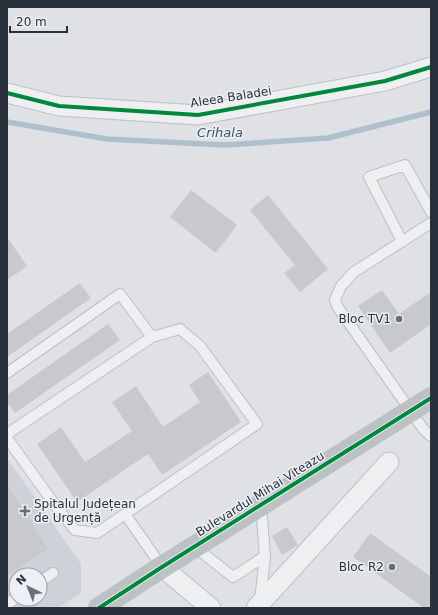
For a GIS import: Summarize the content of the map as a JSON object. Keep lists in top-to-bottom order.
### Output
{
  "streets": {
    "main road": ["Bulevardul Mihai Viteazu"],
    "street": ["Aleea Baladei"]
  },
  "water": ["Crihala"],
  "places": {
    "other": ["Bloc TV1", "Bloc R2"],
    "health": ["Spitalul Județean de Urgență"]
  },
  "scale_bar": "20 m",
  "north": "top left"
}
